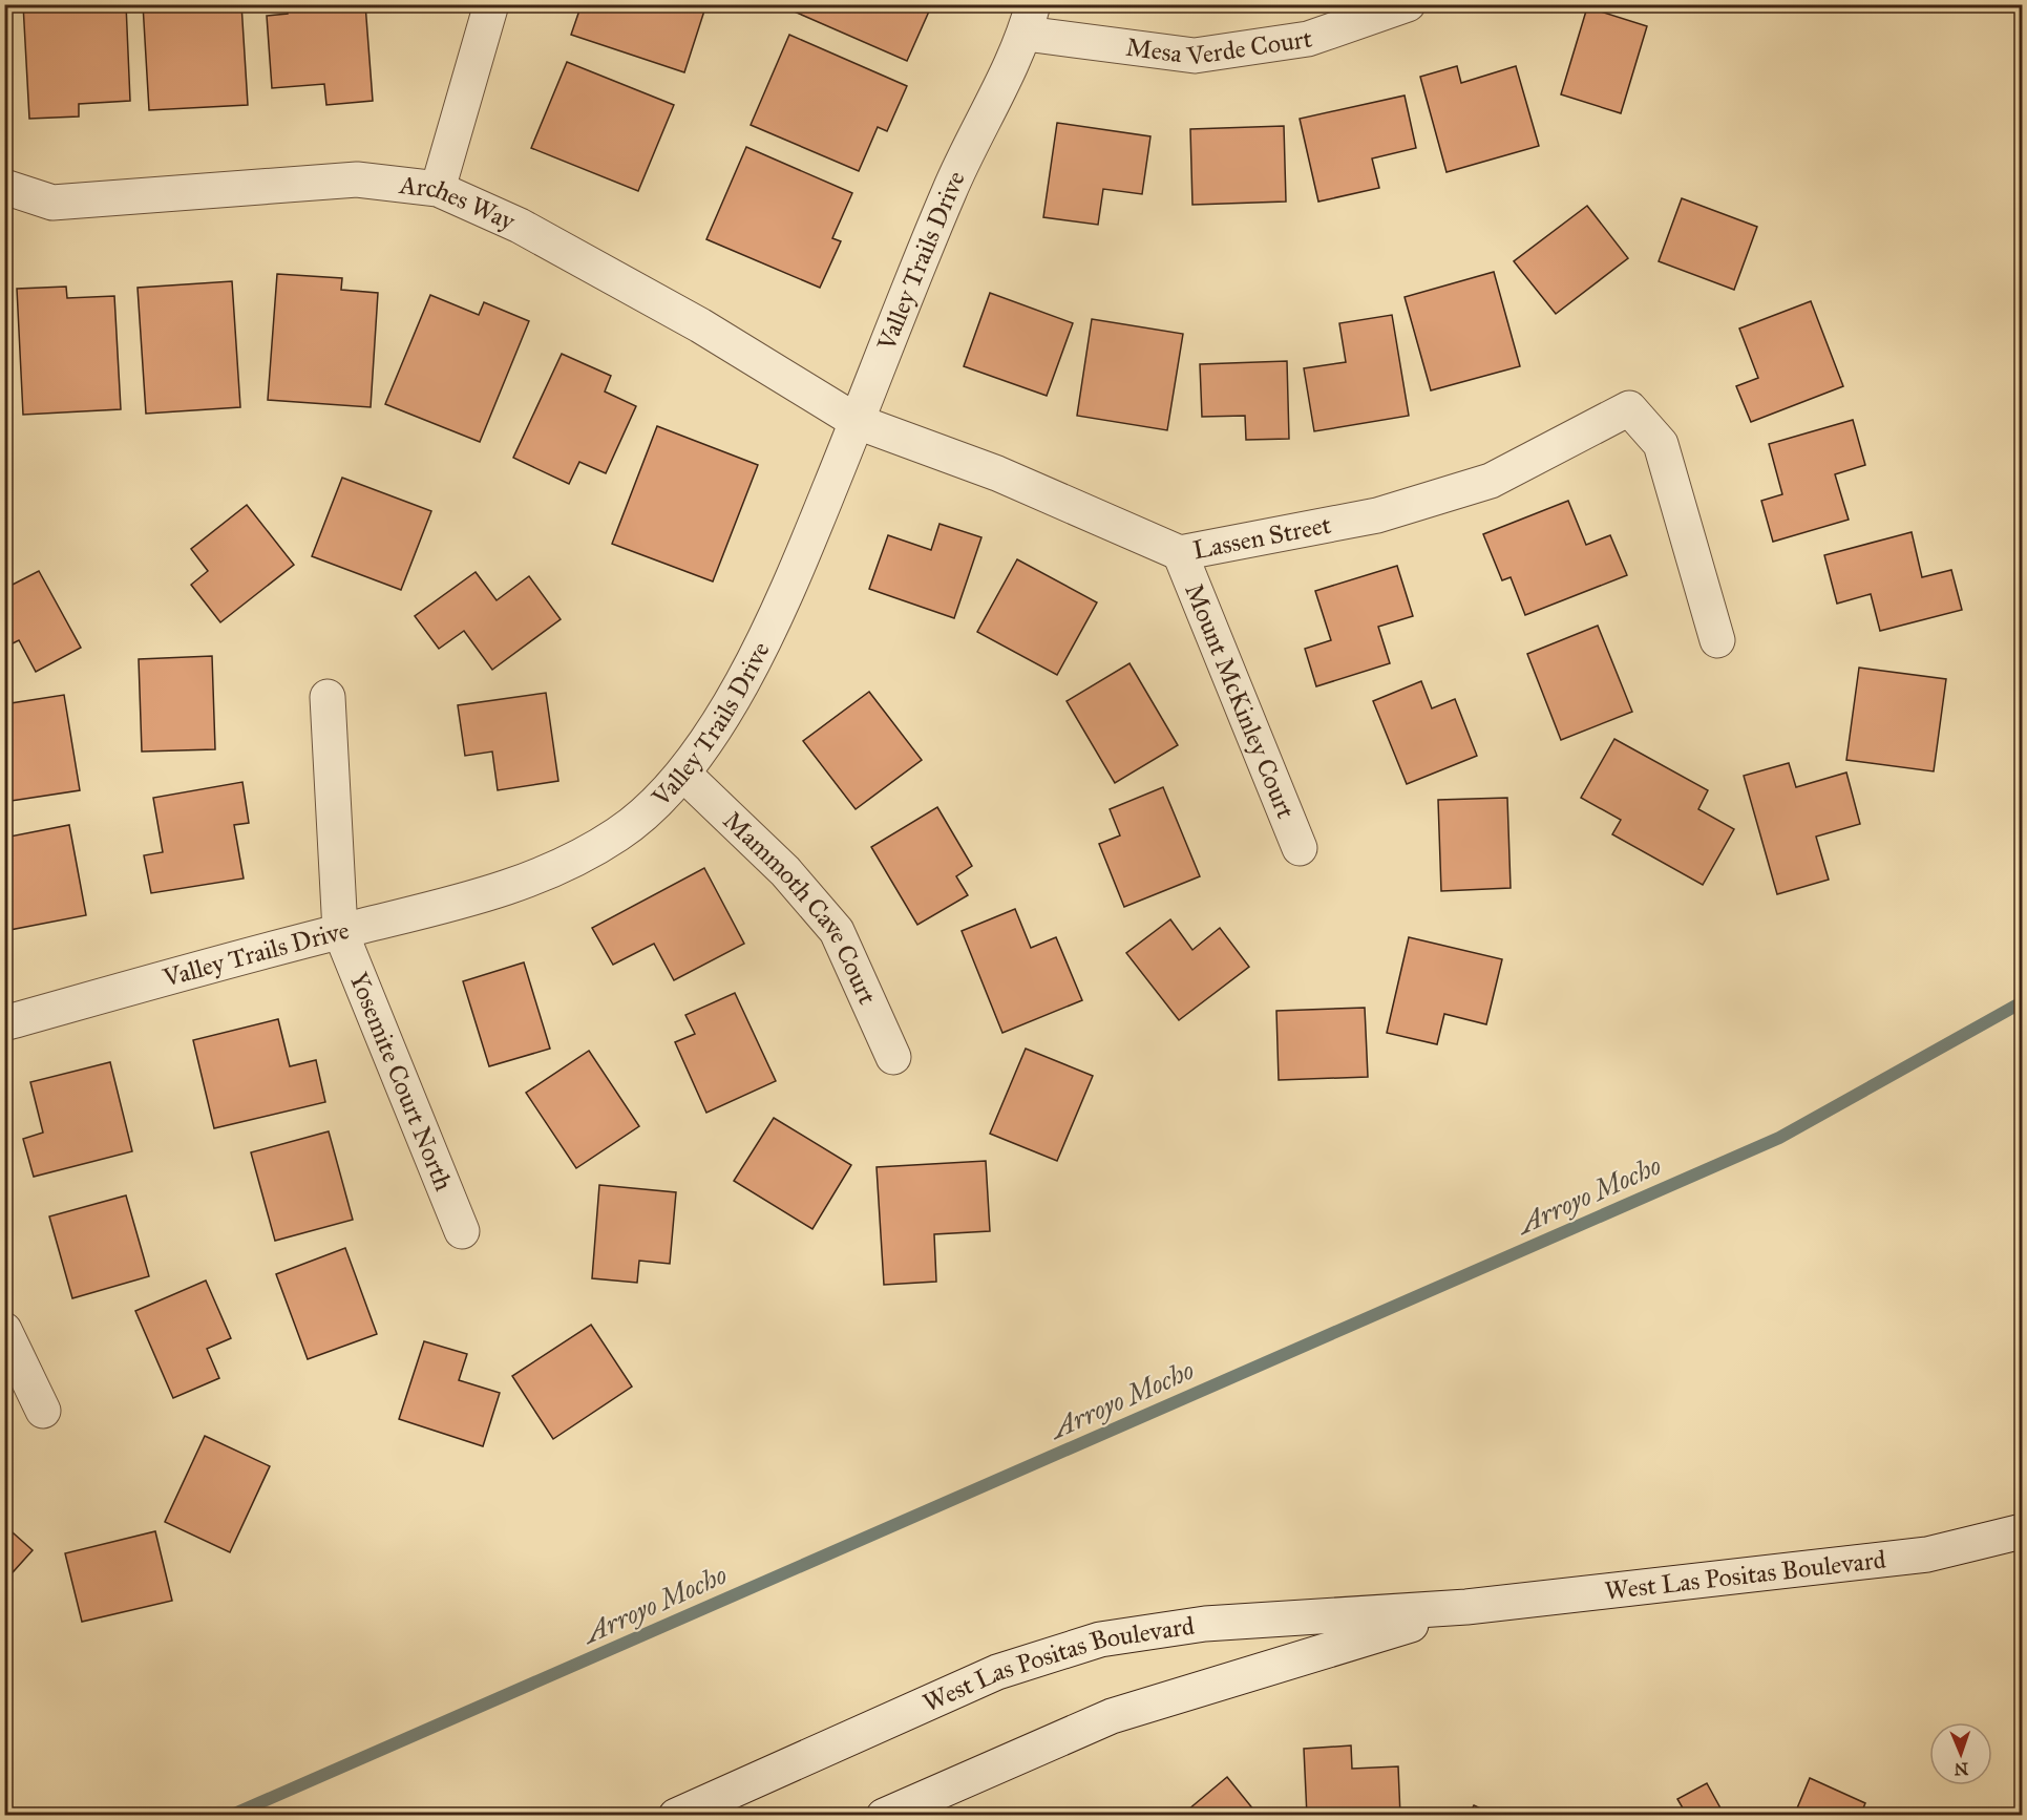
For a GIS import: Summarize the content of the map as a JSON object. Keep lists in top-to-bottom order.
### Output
{
  "streets": {
    "street": [
      "Mesa Verde Court",
      "Arches Way",
      "Valley Trails Drive",
      "Lassen Street",
      "Mount McKinley Court",
      "Mammoth Cave Court",
      "Yosemite Court North",
      "West Las Positas Boulevard"
    ]
  },
  "crossings": [
    ["Mesa Verde Court", "Valley Trails Drive"],
    ["Arches Way", "Valley Trails Drive"],
    ["Arches Way", "Lassen Street"],
    ["Valley Trails Drive", "Lassen Street"],
    ["Valley Trails Drive", "Mammoth Cave Court"],
    ["Valley Trails Drive", "Yosemite Court North"],
    ["Lassen Street", "Mount McKinley Court"]
  ],
  "water": ["Arroyo Mocho"],
  "north": "bottom"
}
